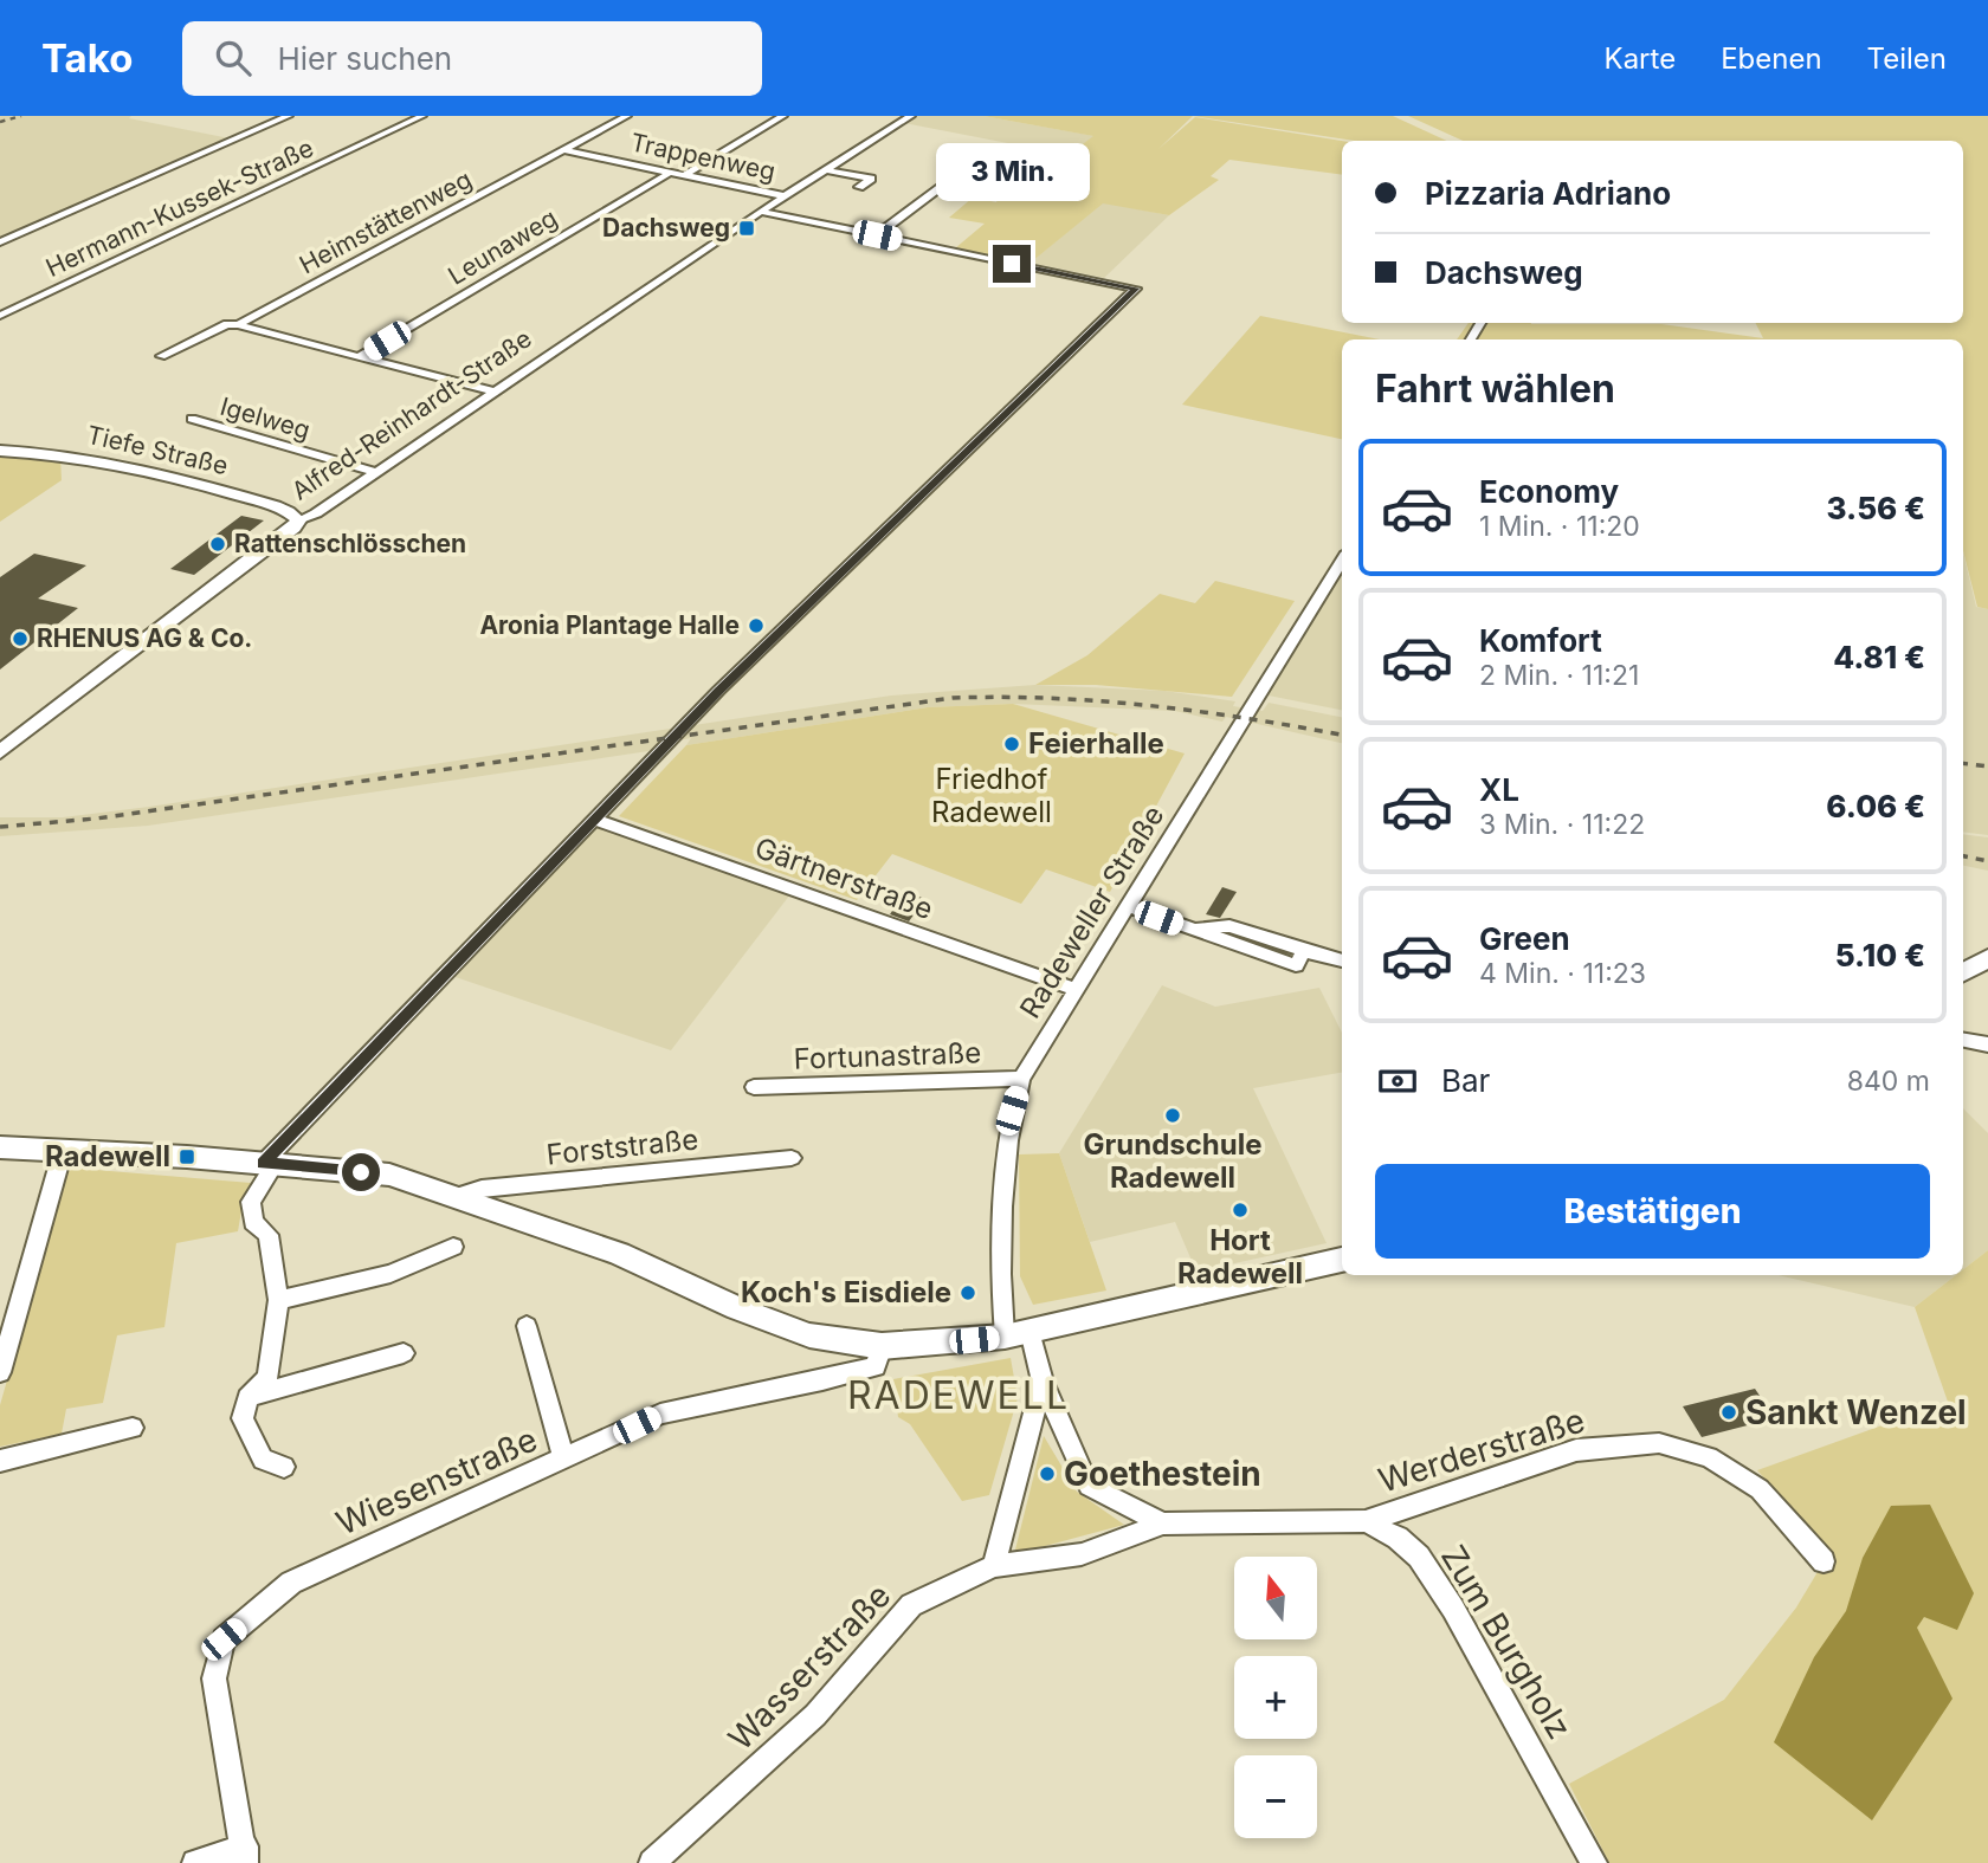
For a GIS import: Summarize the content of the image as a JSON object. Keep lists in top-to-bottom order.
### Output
{
  "streets": {
    "main road": ["Alfred-Reinhardt-Straße", "Tiefe Straße"],
    "street": [
      "Trappenweg",
      "Hermann-Kussek-Straße",
      "Heimstättenweg",
      "Leunaweg",
      "Igelweg",
      "Gärtnerstraße",
      "Radeweller Straße",
      "Fortunastraße",
      "Forststraße",
      "Werderstraße",
      "Wiesenstraße",
      "Zum Burgholz",
      "Wasserstraße"
    ]
  },
  "crossings": [
    ["Trappenweg", "Heimstättenweg"],
    ["Trappenweg", "Leunaweg"],
    ["Trappenweg", "Alfred-Reinhardt-Straße"],
    ["Alfred-Reinhardt-Straße", "Igelweg"],
    ["Alfred-Reinhardt-Straße", "Tiefe Straße"],
    ["Gärtnerstraße", "Radeweller Straße"],
    ["Radeweller Straße", "Fortunastraße"],
    ["Werderstraße", "Zum Burgholz"]
  ],
  "districts": ["RADEWELL"],
  "parks": ["Friedhof Radewell"],
  "places": {
    "transit": ["Dachsweg", "Radewell"],
    "other": [
      "Rattenschlösschen",
      "Aronia Plantage Halle",
      "RHENUS AG & Co.",
      "Feierhalle",
      "Grundschule Radewell",
      "Hort Radewell",
      "Koch's Eisdiele",
      "Sankt Wenzel",
      "Goethestein"
    ]
  },
  "north": "top",
  "page": {
    "header": "Tako",
    "search": "Hier suchen",
    "nav": ["Karte", "Ebenen", "Teilen"],
    "banner": ["Pizzaria Adriano", "Dachsweg"],
    "bubble": "3 Min.",
    "heading": "Fahrt wählen",
    "list": [
      {
        "name": "Economy",
        "note": "1 Min. · 11:20",
        "value": "3.56 €"
      },
      {
        "name": "Komfort",
        "note": "2 Min. · 11:21",
        "value": "4.81 €"
      },
      {
        "name": "XL",
        "note": "3 Min. · 11:22",
        "value": "6.06 €"
      },
      {
        "name": "Green",
        "note": "4 Min. · 11:23",
        "value": "5.10 €"
      }
    ],
    "pay": ["Bar", "840 m"],
    "buttons": "Bestätigen",
    "map_buttons": ["+", "−"]
  }
}
